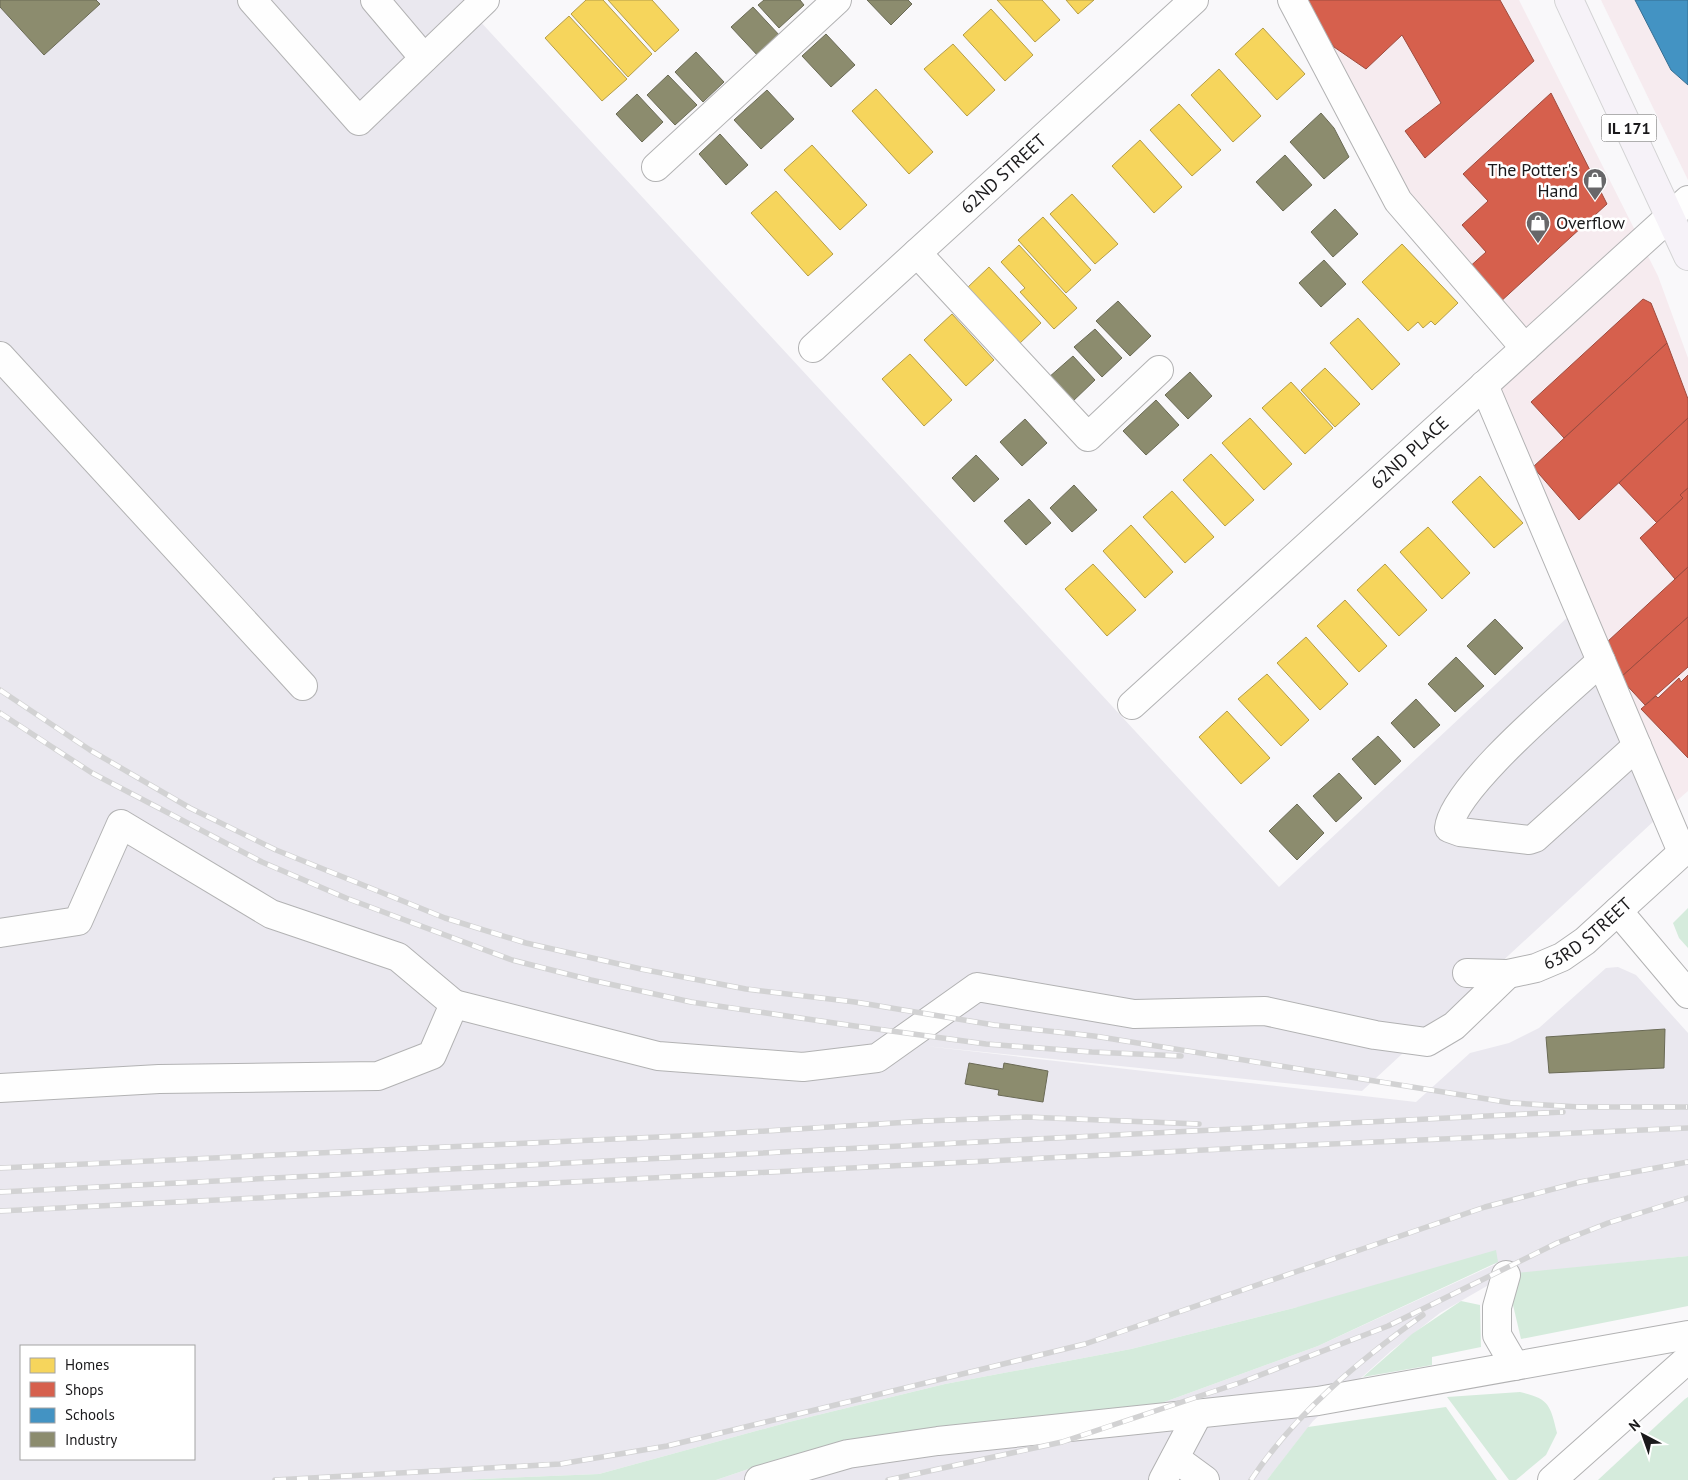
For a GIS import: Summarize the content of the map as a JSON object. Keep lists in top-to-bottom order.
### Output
{
  "streets": {
    "main road": ["IL 171"],
    "street": ["62ND STREET", "62ND PLACE", "63RD STREET"]
  },
  "crossings": [
    ["IL 171", "62ND PLACE"]
  ],
  "places": {
    "shop": ["The Potter's Hand", "Overflow"]
  },
  "legend": [
    "Homes",
    "Shops",
    "Schools",
    "Industry"
  ],
  "north": "top left"
}
